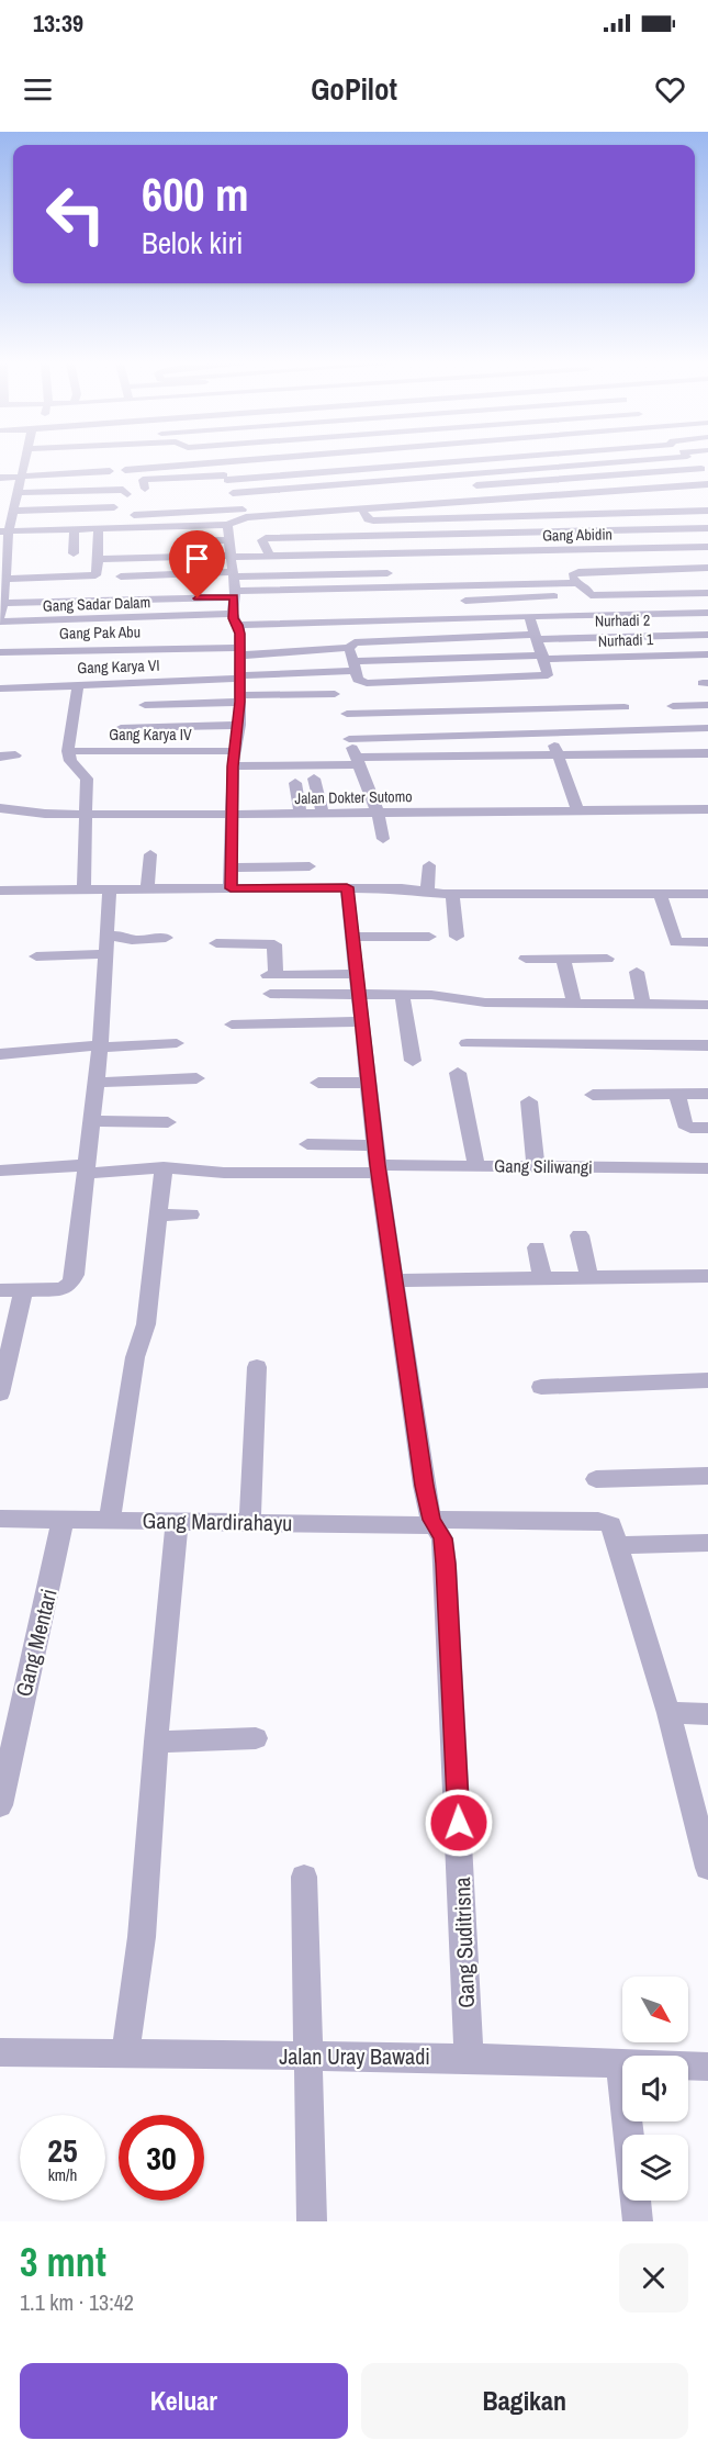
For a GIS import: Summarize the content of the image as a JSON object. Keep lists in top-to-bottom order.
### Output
{
  "streets": {
    "street": [
      "Gang Abidin",
      "Gang Sadar Dalam",
      "Nurhadi 2",
      "Gang Pak Abu",
      "Nurhadi 1",
      "Gang Karya VI",
      "Gang Karya IV",
      "Jalan Dokter Sutomo",
      "Gang Siliwangi",
      "Gang Mardirahayu",
      "Gang Mentari",
      "Gang Suditrisna",
      "Jalan Uray Bawadi"
    ]
  },
  "crossings": [
    ["Nurhadi 2", "Gang Pak Abu"],
    ["Nurhadi 1", "Gang Karya VI"],
    ["Gang Siliwangi", "Gang Suditrisna"],
    ["Gang Mardirahayu", "Gang Mentari"],
    ["Gang Mardirahayu", "Gang Suditrisna"],
    ["Gang Suditrisna", "Jalan Uray Bawadi"]
  ],
  "north": "bottom right",
  "page": {
    "status": "13:39",
    "header": "GoPilot",
    "turn": ["600 m", "Belok kiri"],
    "speed": "25 km/h",
    "limit": "30",
    "heading": ["3 mnt", "1.1 km · 13:42"],
    "buttons": ["Keluar", "Bagikan"]
  }
}
